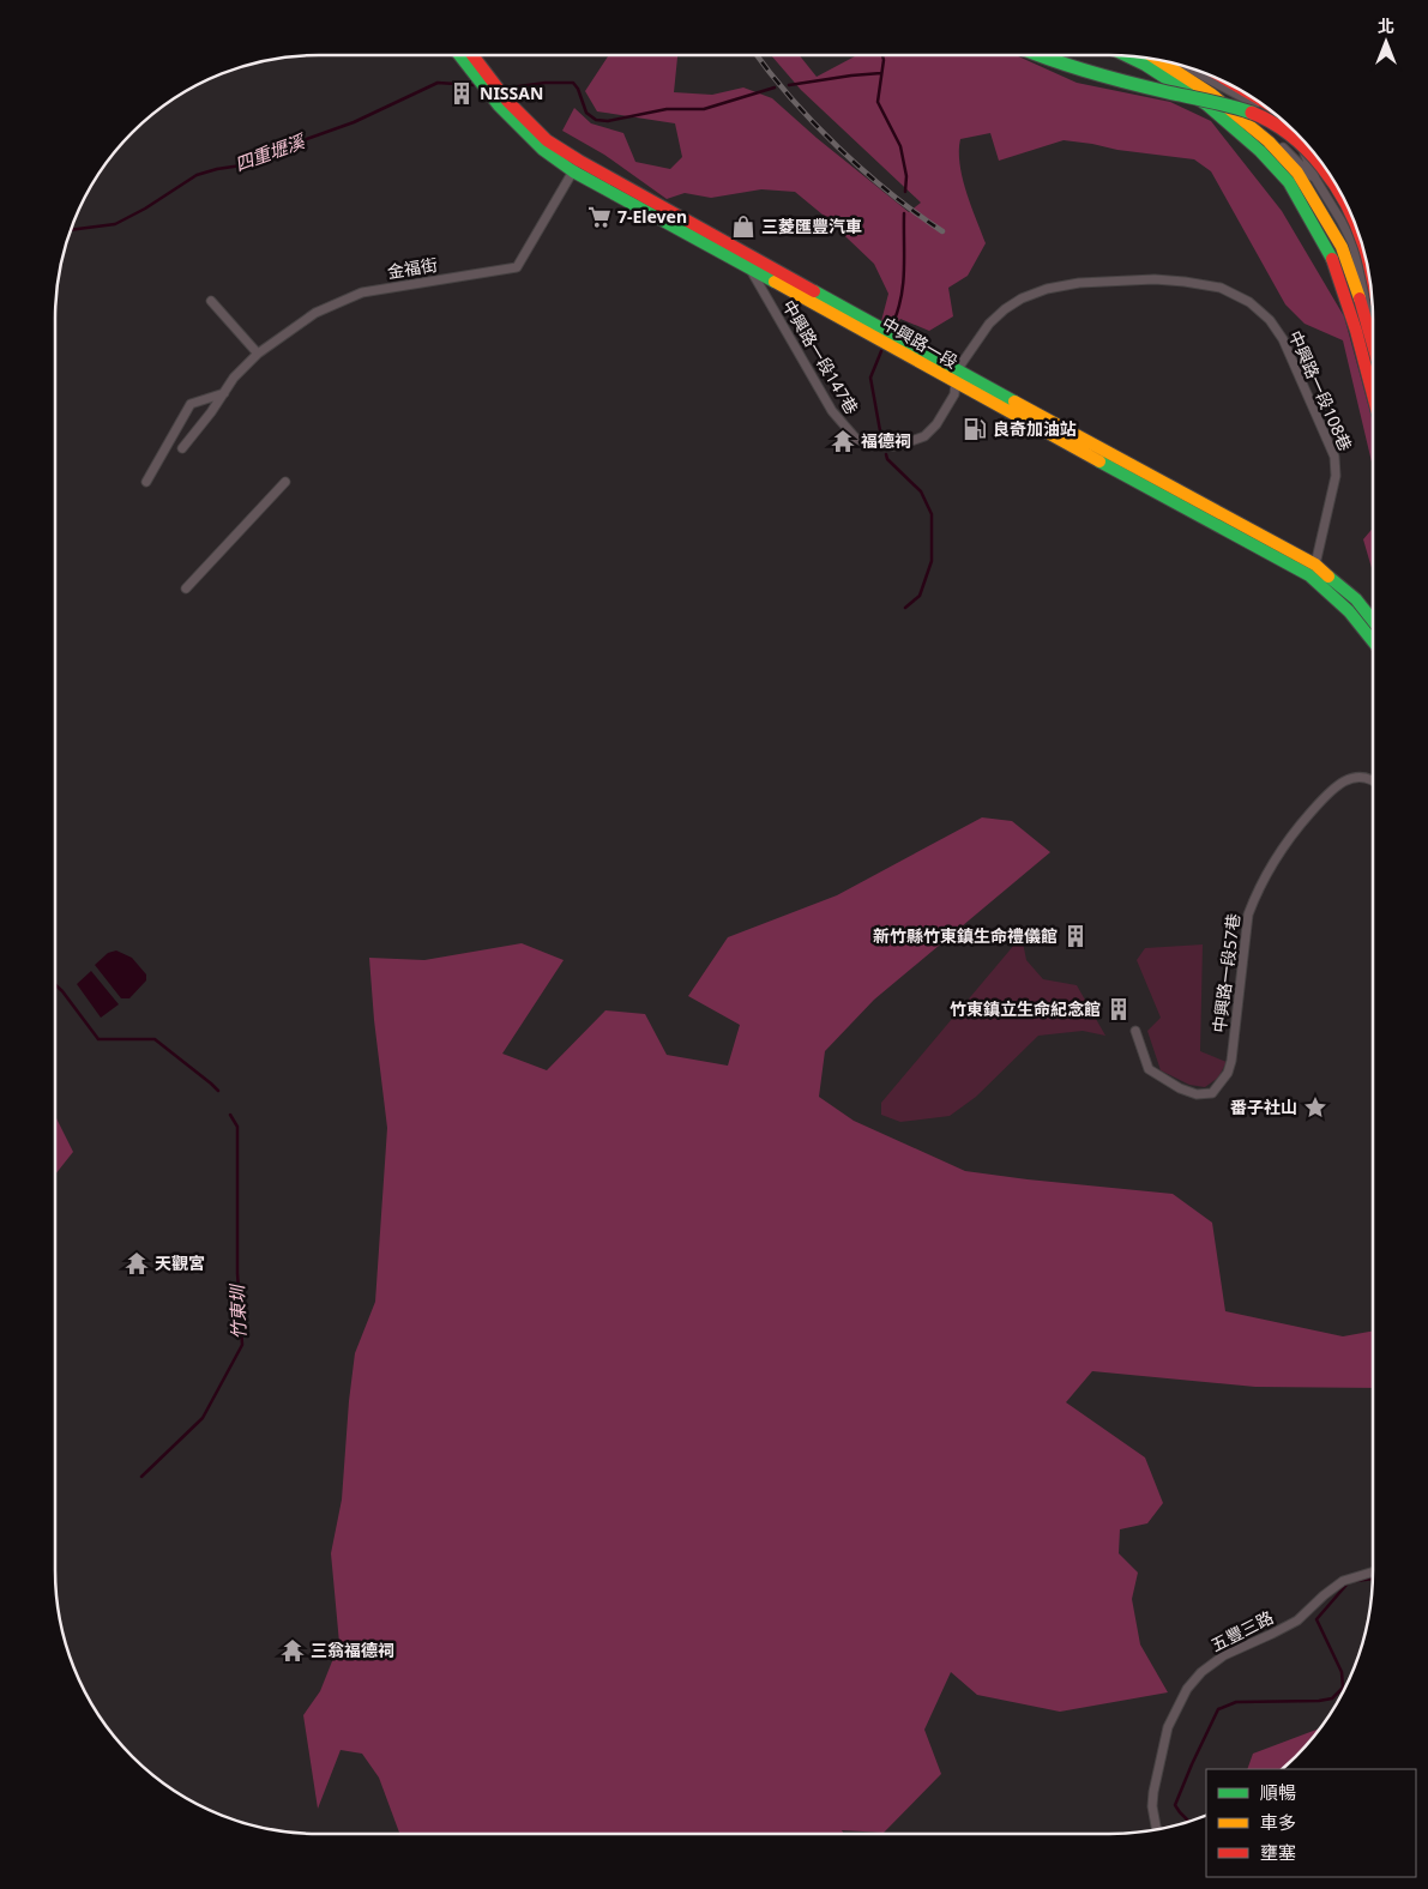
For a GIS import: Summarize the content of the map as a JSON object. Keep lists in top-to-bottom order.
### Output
{
  "streets": {
    "main road": ["中興路一段"],
    "street": [
      "金福街",
      "中興路一段147巷",
      "中興路一段108巷",
      "中興路一段57巷",
      "五豐三路"
    ]
  },
  "crossings": [
    ["金福街", "中興路一段"],
    ["中興路一段", "中興路一段147巷"],
    ["中興路一段", "中興路一段108巷"],
    ["中興路一段147巷", "中興路一段108巷"]
  ],
  "water": ["四重壢溪", "竹東圳"],
  "places": {
    "building": ["NISSAN", "新竹縣竹東鎮生命禮儀館", "竹東鎮立生命紀念館"],
    "supermarket": ["7-Eleven"],
    "shop": ["三菱匯豐汽車"],
    "fuel station": ["良奇加油站"],
    "temple": ["福德祠", "天觀宮", "三翁福德祠"],
    "place": ["番子社山"]
  },
  "legend": ["順暢", "車多", "壅塞"],
  "north": "top"
}
